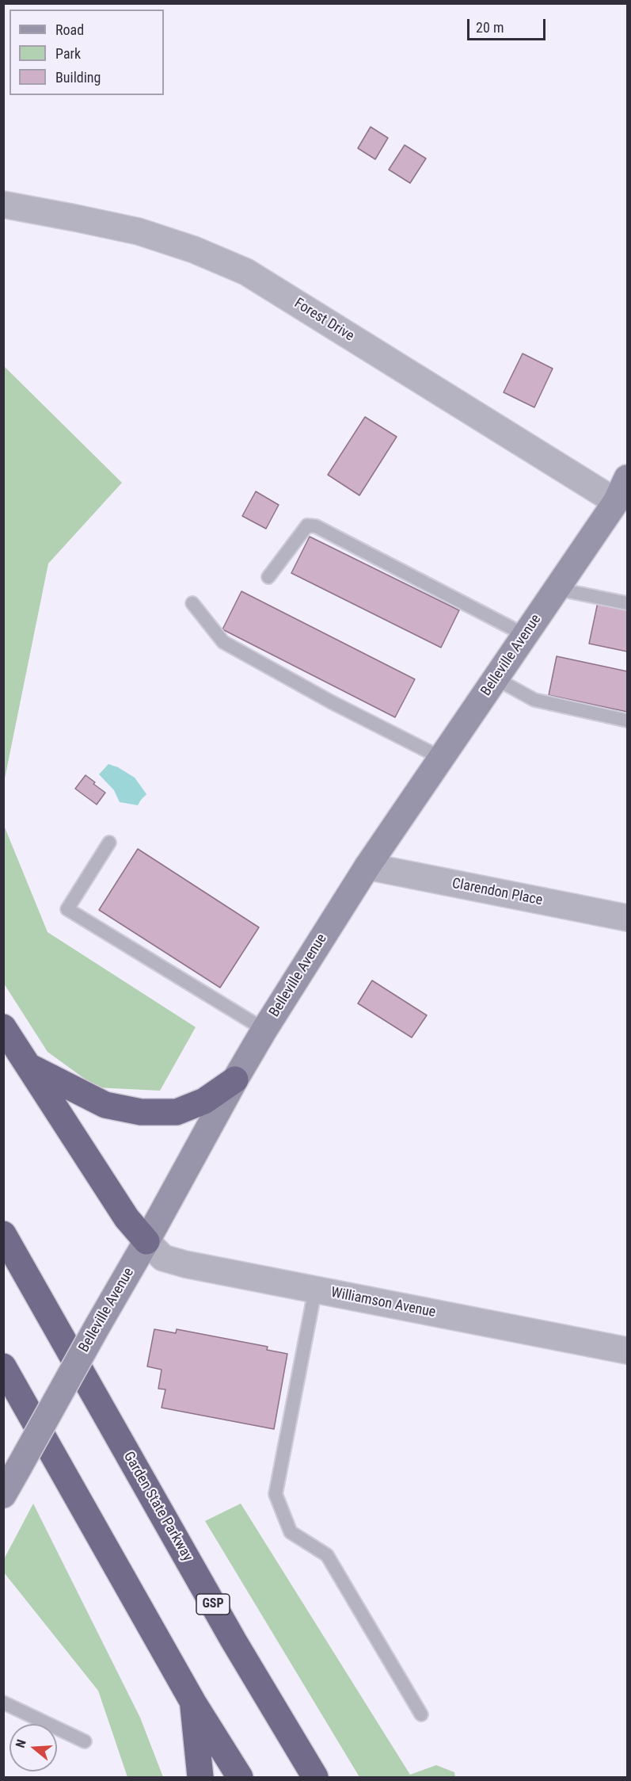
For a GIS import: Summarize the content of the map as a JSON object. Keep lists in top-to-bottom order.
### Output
{
  "streets": {
    "highway": ["Garden State Parkway", "GSP"],
    "main road": ["Belleville Avenue"],
    "street": ["Forest Drive", "Clarendon Place", "Williamson Avenue"]
  },
  "crossings": [
    ["Forest Drive", "Belleville Avenue"],
    ["Belleville Avenue", "Clarendon Place"],
    ["Belleville Avenue", "Williamson Avenue"]
  ],
  "legend": ["Road", "Park", "Building"],
  "scale_bar": "20 m",
  "north": "left"
}
